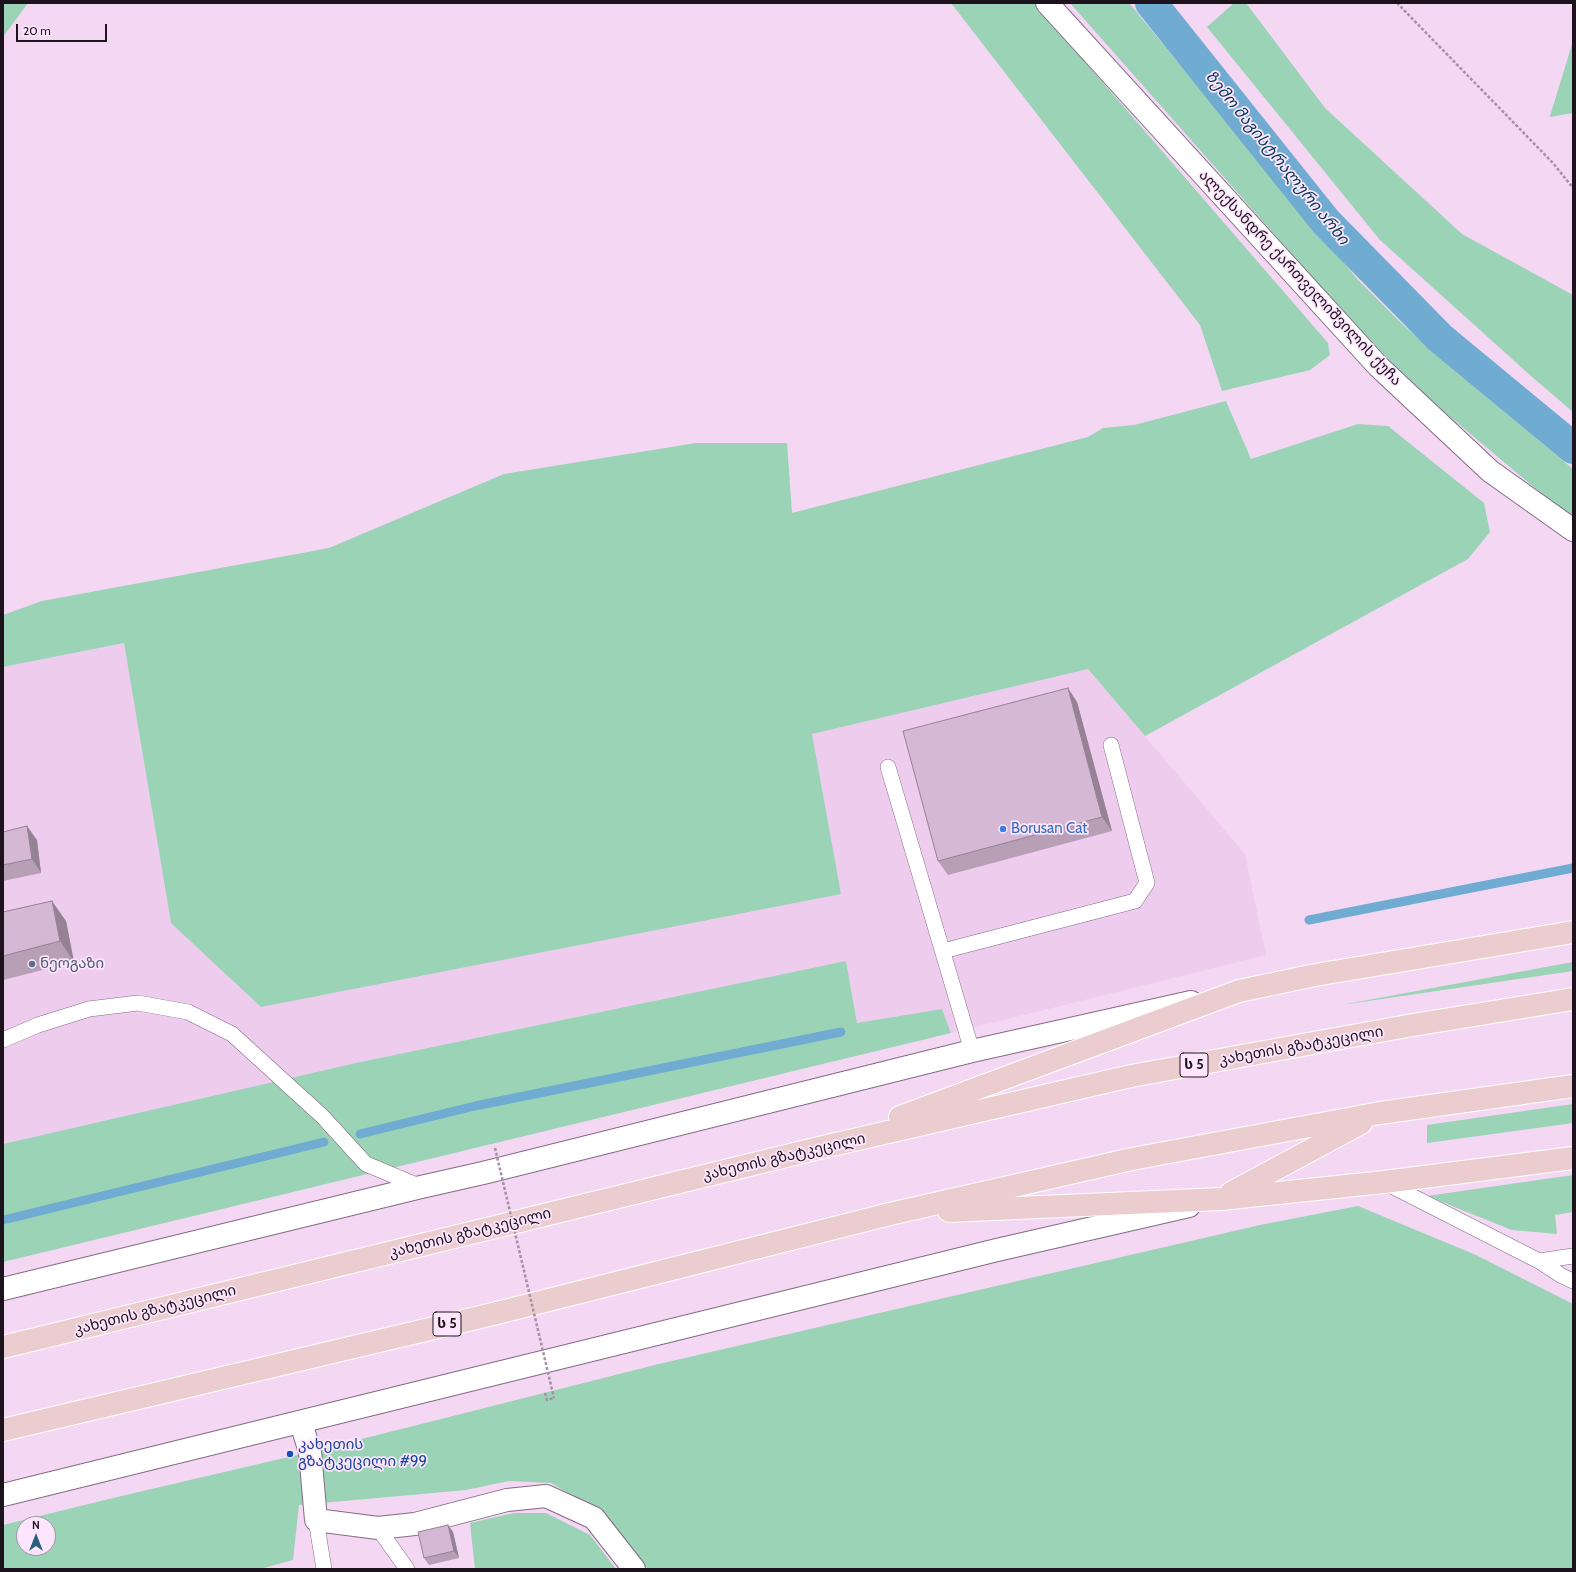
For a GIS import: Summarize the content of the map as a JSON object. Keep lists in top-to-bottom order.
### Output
{
  "streets": {
    "highway": ["კახეთის გზატკეცილი", "ს 5"],
    "street": ["ალექსანდრე ქართველიშვილის ქუჩა"]
  },
  "water": ["ზემო მაგისტრალური არხი"],
  "places": ["Borusan Cat", "ნეოგაზი", "კახეთის გზატკეცილი #99"],
  "scale_bar": "20 m",
  "north": "top"
}
